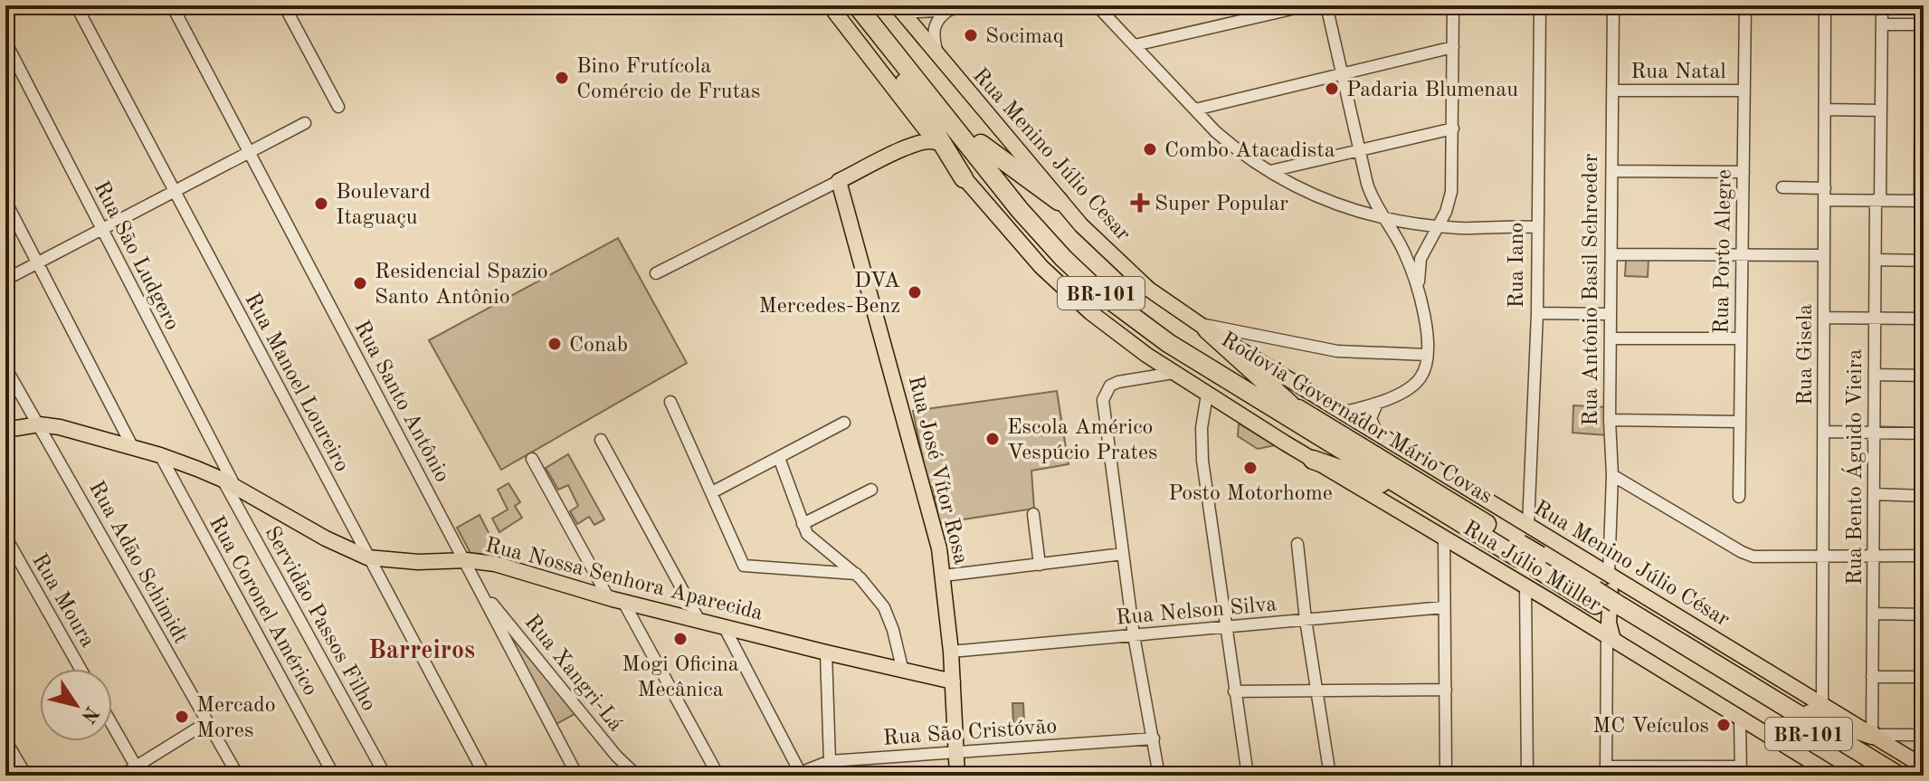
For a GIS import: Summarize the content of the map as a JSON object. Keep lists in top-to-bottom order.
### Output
{
  "streets": {
    "highway": ["BR-101", "Rodovia Governador Mário Covas"],
    "main road": [
      "Rua Menino Júlio Cesar",
      "Rua Iano",
      "Rua Antônio Basil Schroeder",
      "Rua José Vítor Rosa",
      "Rua Menino Júlio César",
      "Rua Júlio Müller",
      "Rua Nossa Senhora Aparecida"
    ],
    "street": [
      "Rua Natal",
      "Rua Porto Alegre",
      "Rua São Ludgero",
      "Rua Gisela",
      "Rua Manoel Loureiro",
      "Rua Santo Antônio",
      "Rua Bento Águido Vieira",
      "Rua Adão Schimidt",
      "Rua Moura",
      "Rua Coronel Américo",
      "Rua Nelson Silva",
      "Servidão Passos Filho",
      "Rua Xangri-Lá",
      "Rua São Cristóvão"
    ]
  },
  "crossings": [
    ["Rua Natal", "Rua Porto Alegre"],
    ["Rua Natal", "Rua Antônio Basil Schroeder"],
    ["Rua Menino Júlio Cesar", "Rua Menino Júlio César"],
    ["Rua São Ludgero", "Rua Nossa Senhora Aparecida"],
    ["Rua São Ludgero", "Servidão Passos Filho"],
    ["Rua Iano", "Rodovia Governador Mário Covas"],
    ["Rua Iano", "Rua Menino Júlio César"],
    ["Rua Iano", "Rua Júlio Müller"],
    ["Rua Antônio Basil Schroeder", "Rodovia Governador Mário Covas"],
    ["Rua Antônio Basil Schroeder", "Rua Menino Júlio César"],
    ["Rua Antônio Basil Schroeder", "Rua Júlio Müller"],
    ["Rua Gisela", "Rua Menino Júlio César"],
    ["Rua Manoel Loureiro", "Rua Nossa Senhora Aparecida"],
    ["Rua Santo Antônio", "Rua Nossa Senhora Aparecida"],
    ["Rua Santo Antônio", "Rua Xangri-Lá"],
    ["Rodovia Governador Mário Covas", "Rua Menino Júlio César"],
    ["Rodovia Governador Mário Covas", "Rua Júlio Müller"],
    ["Rua Bento Águido Vieira", "Rua Menino Júlio César"],
    ["Rua José Vítor Rosa", "Rua Nossa Senhora Aparecida"],
    ["Rua José Vítor Rosa", "Rua Nelson Silva"],
    ["Rua José Vítor Rosa", "Rua São Cristóvão"],
    ["Rua Adão Schimidt", "Rua Nossa Senhora Aparecida"],
    ["Rua Menino Júlio César", "Rua Júlio Müller"],
    ["Rua Nossa Senhora Aparecida", "Rua Coronel Américo"],
    ["Rua Nossa Senhora Aparecida", "Servidão Passos Filho"]
  ],
  "districts": ["Barreiros"],
  "places": {
    "other": [
      "Socimaq",
      "Bino Frutícola Comércio de Frutas",
      "Padaria Blumenau",
      "Combo Atacadista",
      "Boulevard Itaguaçu",
      "Residencial Spazio Santo Antônio",
      "DVA Mercedes-Benz",
      "Conab",
      "Escola Américo Vespúcio Prates",
      "Posto Motorhome",
      "Mogi Oficina Mecânica",
      "Mercado Mores",
      "MC Veículos"
    ],
    "health": ["Super Popular"]
  },
  "north": "bottom right"
}
